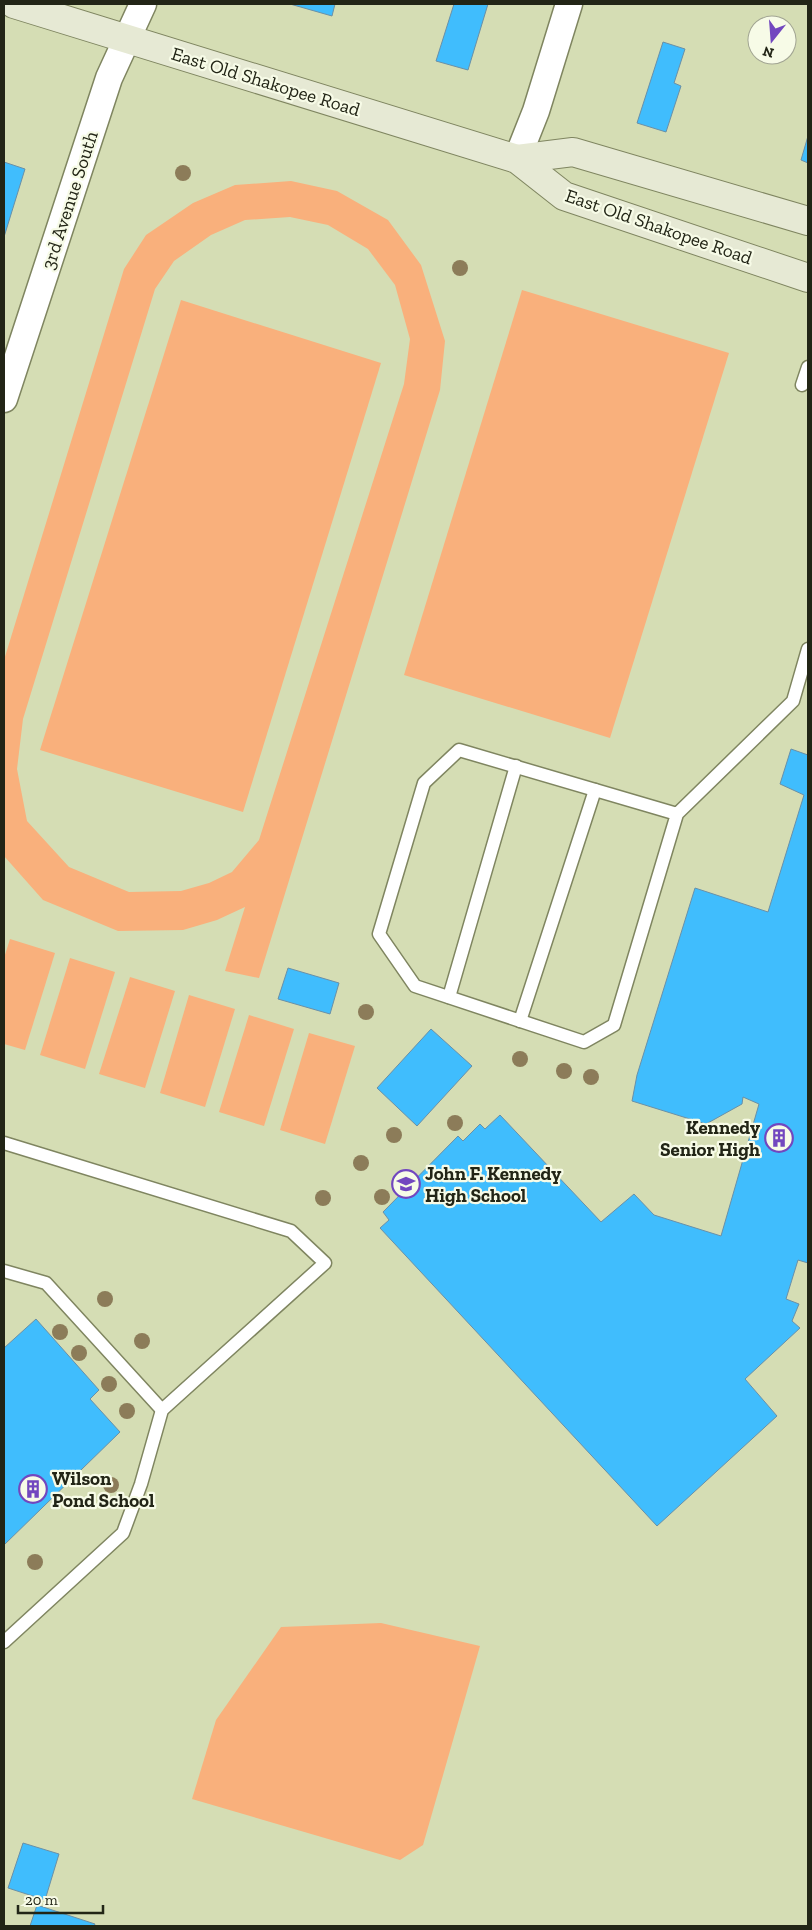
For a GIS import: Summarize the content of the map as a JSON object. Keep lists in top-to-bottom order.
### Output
{
  "streets": {
    "main road": ["East Old Shakopee Road"],
    "street": ["3rd Avenue South"]
  },
  "crossings": [
    ["East Old Shakopee Road", "3rd Avenue South"]
  ],
  "places": {
    "building": ["Kennedy Senior High", "Wilson Pond School"],
    "school or university": ["John F. Kennedy High School"]
  },
  "scale_bar": "20 m",
  "north": "bottom"
}
